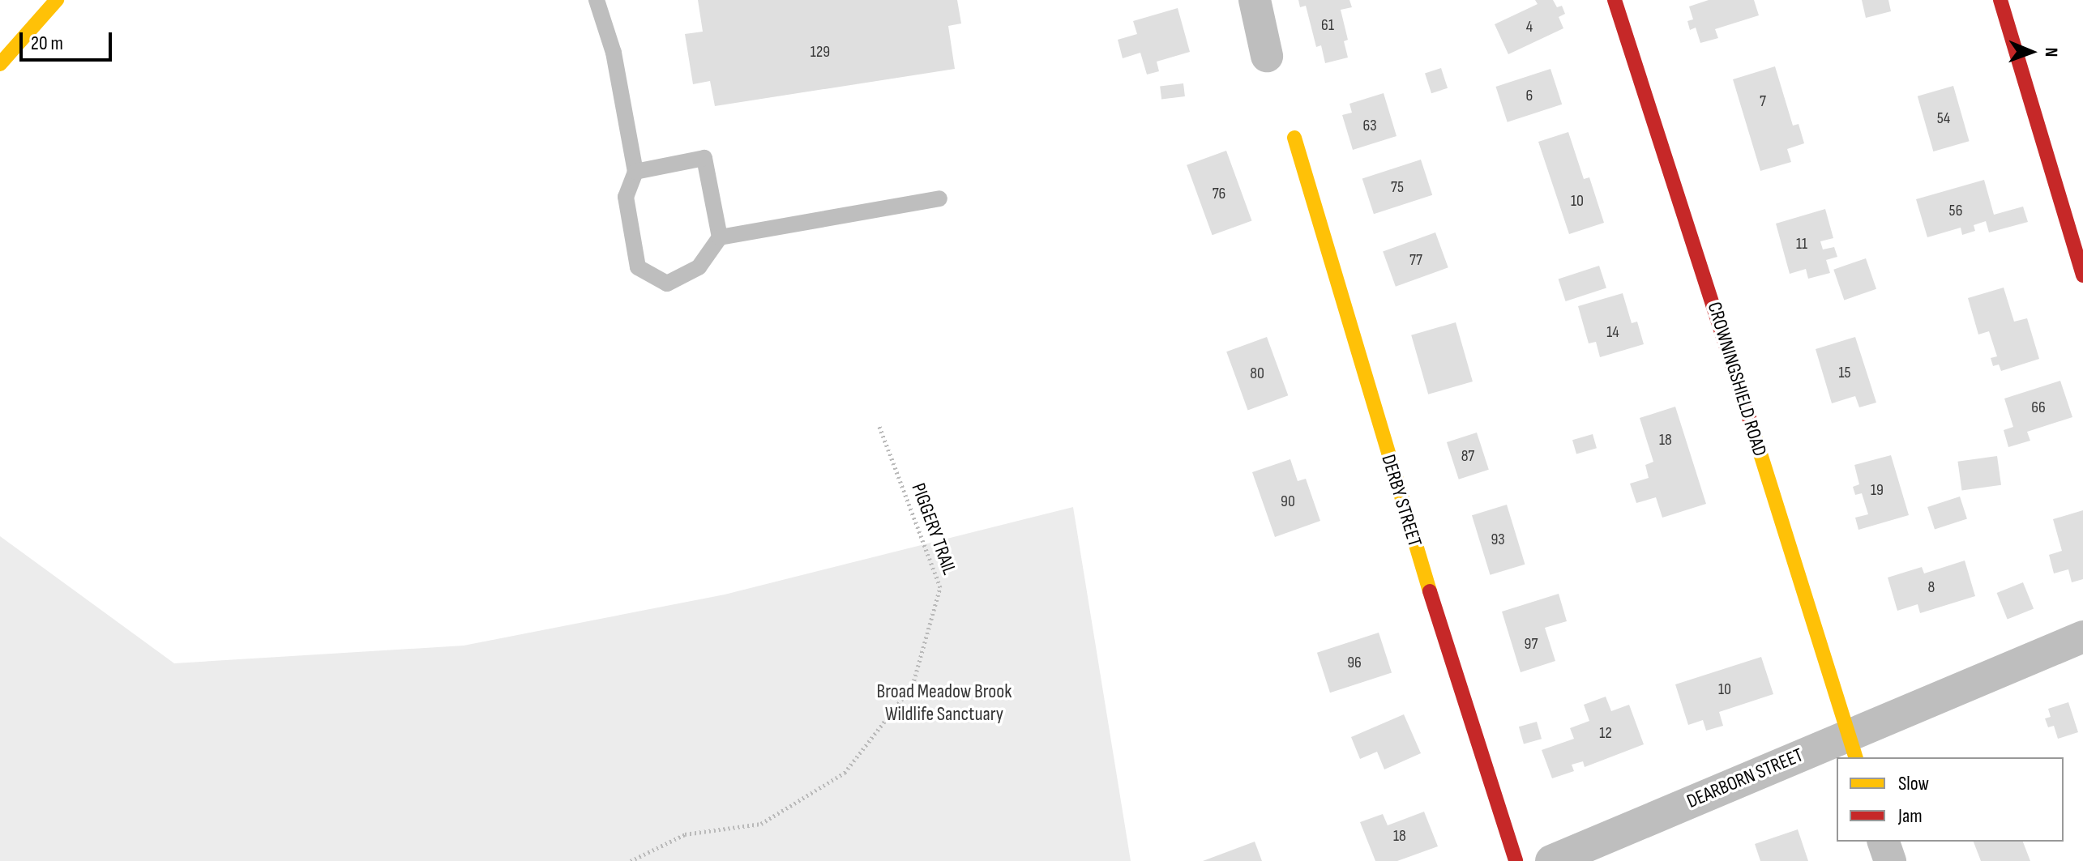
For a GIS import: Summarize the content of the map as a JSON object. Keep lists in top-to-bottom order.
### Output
{
  "streets": {
    "street": ["CROWNINGSHIELD ROAD", "DERBY STREET", "DEARBORN STREET"],
    "path": ["PIGGERY TRAIL"]
  },
  "crossings": [
    ["CROWNINGSHIELD ROAD", "DEARBORN STREET"]
  ],
  "parks": ["Broad Meadow Brook Wildlife Sanctuary"],
  "house_numbers": [
    "61",
    "4",
    "129",
    "6",
    "7",
    "54",
    "63",
    "75",
    "76",
    "10",
    "56",
    "11",
    "77",
    "14",
    "15",
    "80",
    "66",
    "18",
    "87",
    "19",
    "90",
    "93",
    "8",
    "97",
    "96",
    "10",
    "12",
    "18"
  ],
  "legend": ["Slow", "Jam"],
  "scale_bar": "20 m",
  "north": "right"
}
